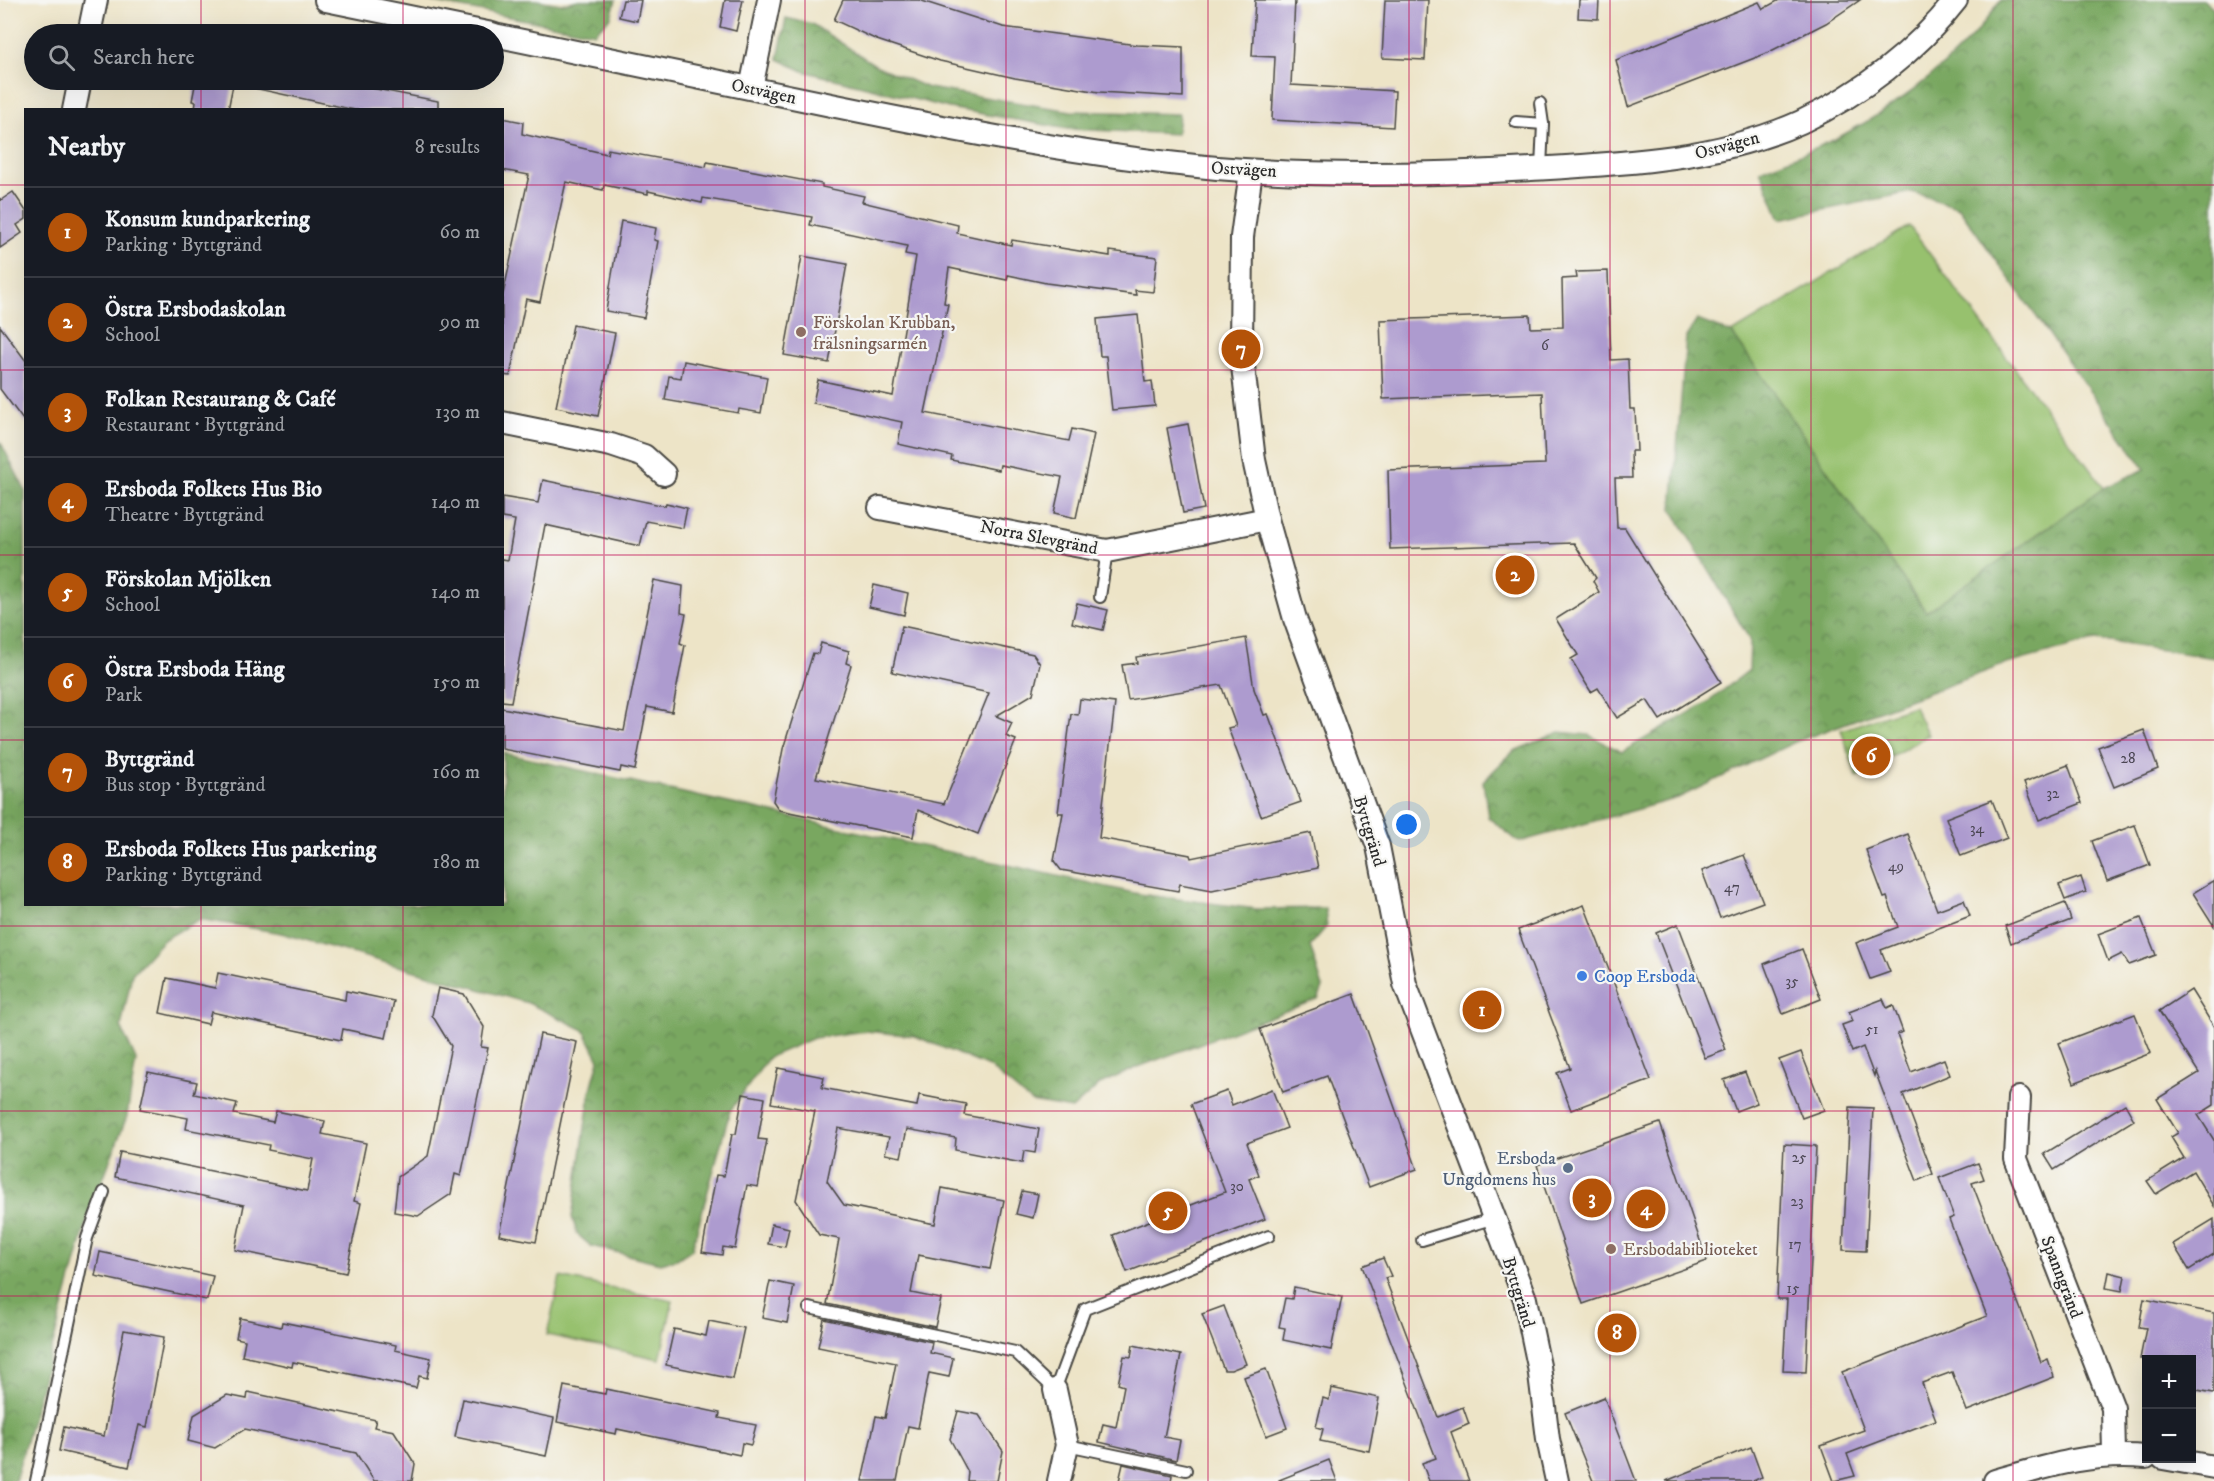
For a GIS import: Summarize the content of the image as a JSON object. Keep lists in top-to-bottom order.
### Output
{
  "streets": {
    "street": [
      "Ostvägen",
      "Norra Slevgränd",
      "Byttgränd",
      "Spanngränd"
    ]
  },
  "crossings": [
    ["Ostvägen", "Byttgränd"],
    ["Norra Slevgränd", "Byttgränd"]
  ],
  "places": [
    "Förskolan Krubban, frälsningsarmén",
    "Coop Ersboda",
    "Ersboda Ungdomens hus",
    "Ersbodabiblioteket"
  ],
  "house_numbers": [
    "6",
    "28",
    "32",
    "34",
    "49",
    "47",
    "35",
    "51",
    "25",
    "30",
    "23",
    "17",
    "15"
  ],
  "page": {
    "search": "Search here",
    "heading": ["Nearby", "8 results"],
    "list": [
      {
        "mark": "1",
        "name": "Konsum kundparkering",
        "note": "Parking · Byttgränd",
        "value": "60 m"
      },
      {
        "mark": "2",
        "name": "Östra Ersbodaskolan",
        "note": "School",
        "value": "90 m"
      },
      {
        "mark": "3",
        "name": "Folkan Restaurang & Café",
        "note": "Restaurant · Byttgränd",
        "value": "130 m"
      },
      {
        "mark": "4",
        "name": "Ersboda Folkets Hus Bio",
        "note": "Theatre · Byttgränd",
        "value": "140 m"
      },
      {
        "mark": "5",
        "name": "Förskolan Mjölken",
        "note": "School",
        "value": "140 m"
      },
      {
        "mark": "6",
        "name": "Östra Ersboda Häng",
        "note": "Park",
        "value": "150 m"
      },
      {
        "mark": "7",
        "name": "Byttgränd",
        "note": "Bus stop · Byttgränd",
        "value": "160 m"
      },
      {
        "mark": "8",
        "name": "Ersboda Folkets Hus parkering",
        "note": "Parking · Byttgränd",
        "value": "180 m"
      }
    ],
    "pins": [
      "7",
      "2",
      "6",
      "1",
      "3",
      "4",
      "5",
      "8"
    ],
    "map_buttons": ["+", "−"]
  }
}
